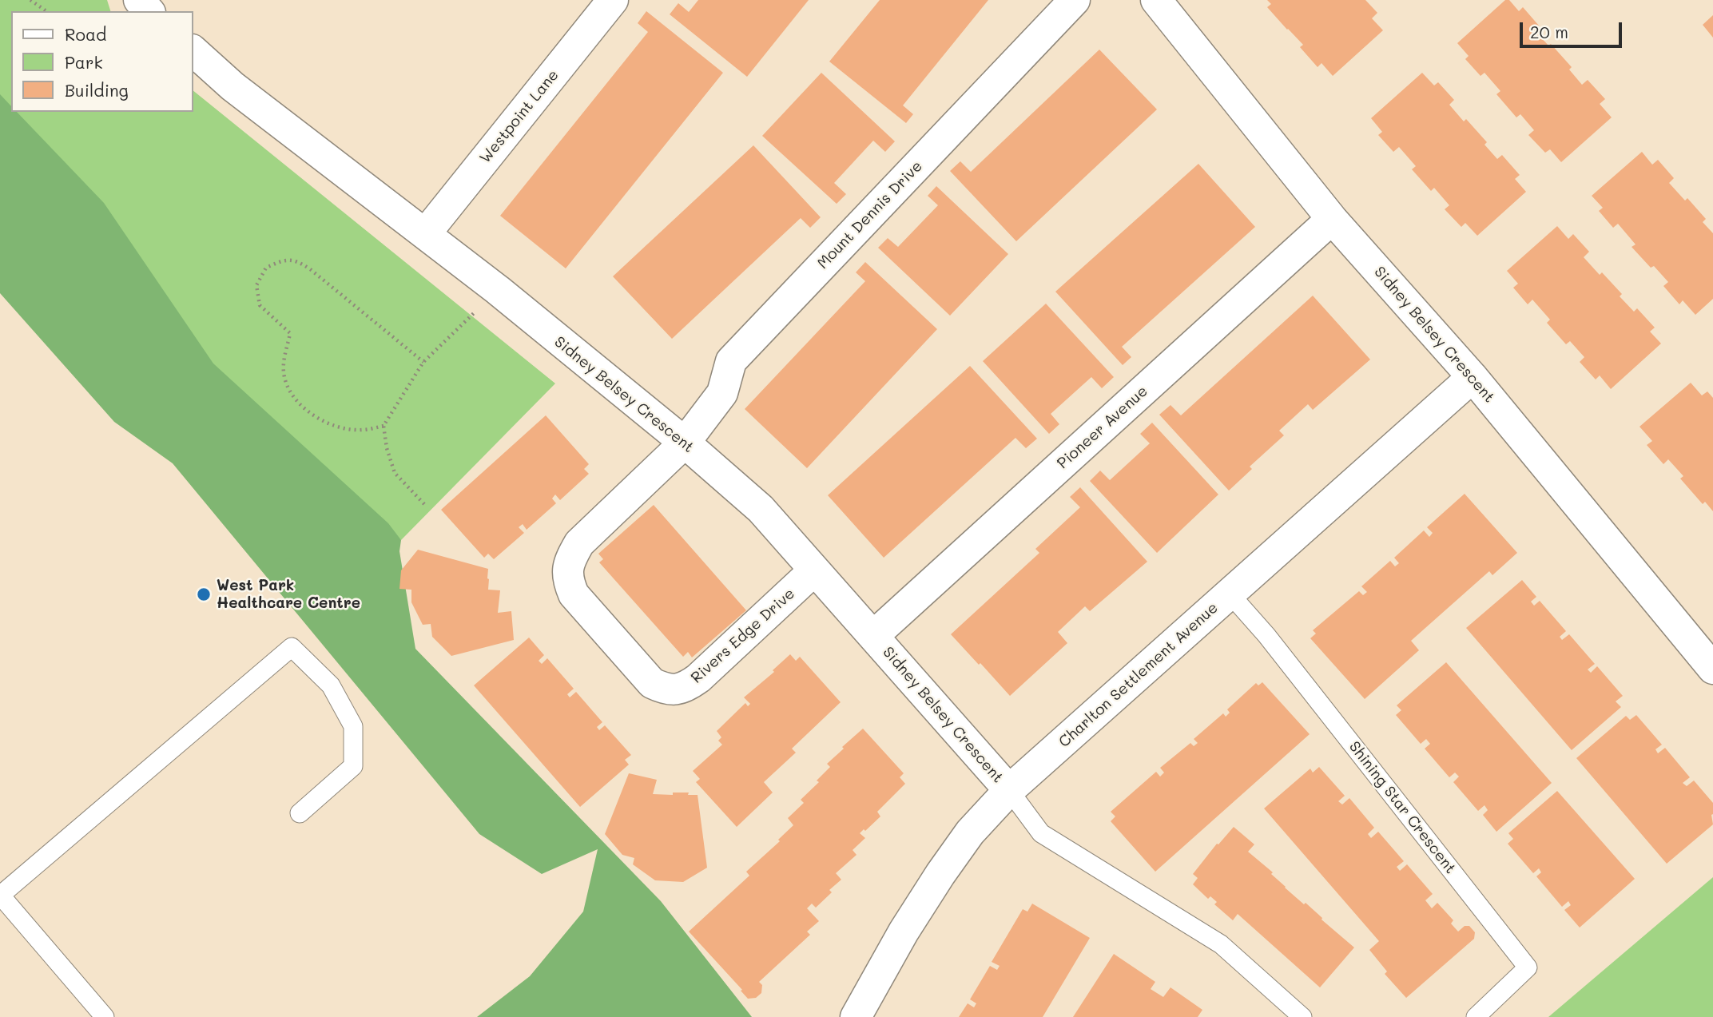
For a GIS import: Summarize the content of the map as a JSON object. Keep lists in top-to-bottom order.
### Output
{
  "streets": {
    "street": [
      "Westpoint Lane",
      "Mount Dennis Drive",
      "Sidney Belsey Crescent",
      "Pioneer Avenue",
      "Rivers Edge Drive",
      "Charlton Settlement Avenue"
    ],
    "lane": ["Shining Star Crescent"]
  },
  "crossings": [
    ["Westpoint Lane", "Sidney Belsey Crescent"],
    ["Mount Dennis Drive", "Sidney Belsey Crescent"],
    ["Mount Dennis Drive", "Rivers Edge Drive"],
    ["Sidney Belsey Crescent", "Pioneer Avenue"],
    ["Sidney Belsey Crescent", "Rivers Edge Drive"],
    ["Sidney Belsey Crescent", "Charlton Settlement Avenue"],
    ["Charlton Settlement Avenue", "Shining Star Crescent"]
  ],
  "places": ["West Park Healthcare Centre"],
  "legend": ["Road", "Park", "Building"],
  "scale_bar": "20 m"
}
